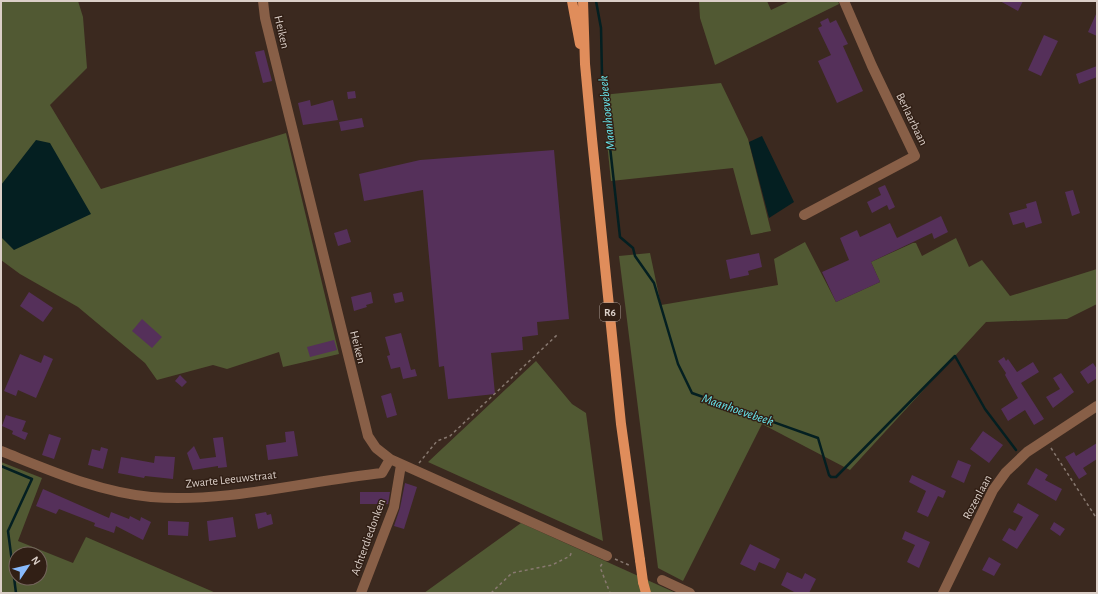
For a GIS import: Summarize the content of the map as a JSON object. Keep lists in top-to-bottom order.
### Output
{
  "streets": {
    "main road": ["R6"],
    "street": [
      "Heiken",
      "Berlaarbaan",
      "Zwarte Leeuwstraat",
      "Rozenlaan",
      "Achterdiedonken"
    ]
  },
  "crossings": [
    ["Heiken", "Zwarte Leeuwstraat"],
    ["Heiken", "Achterdiedonken"]
  ],
  "water": ["Maanhoevebeek"],
  "north": "top right"
}
